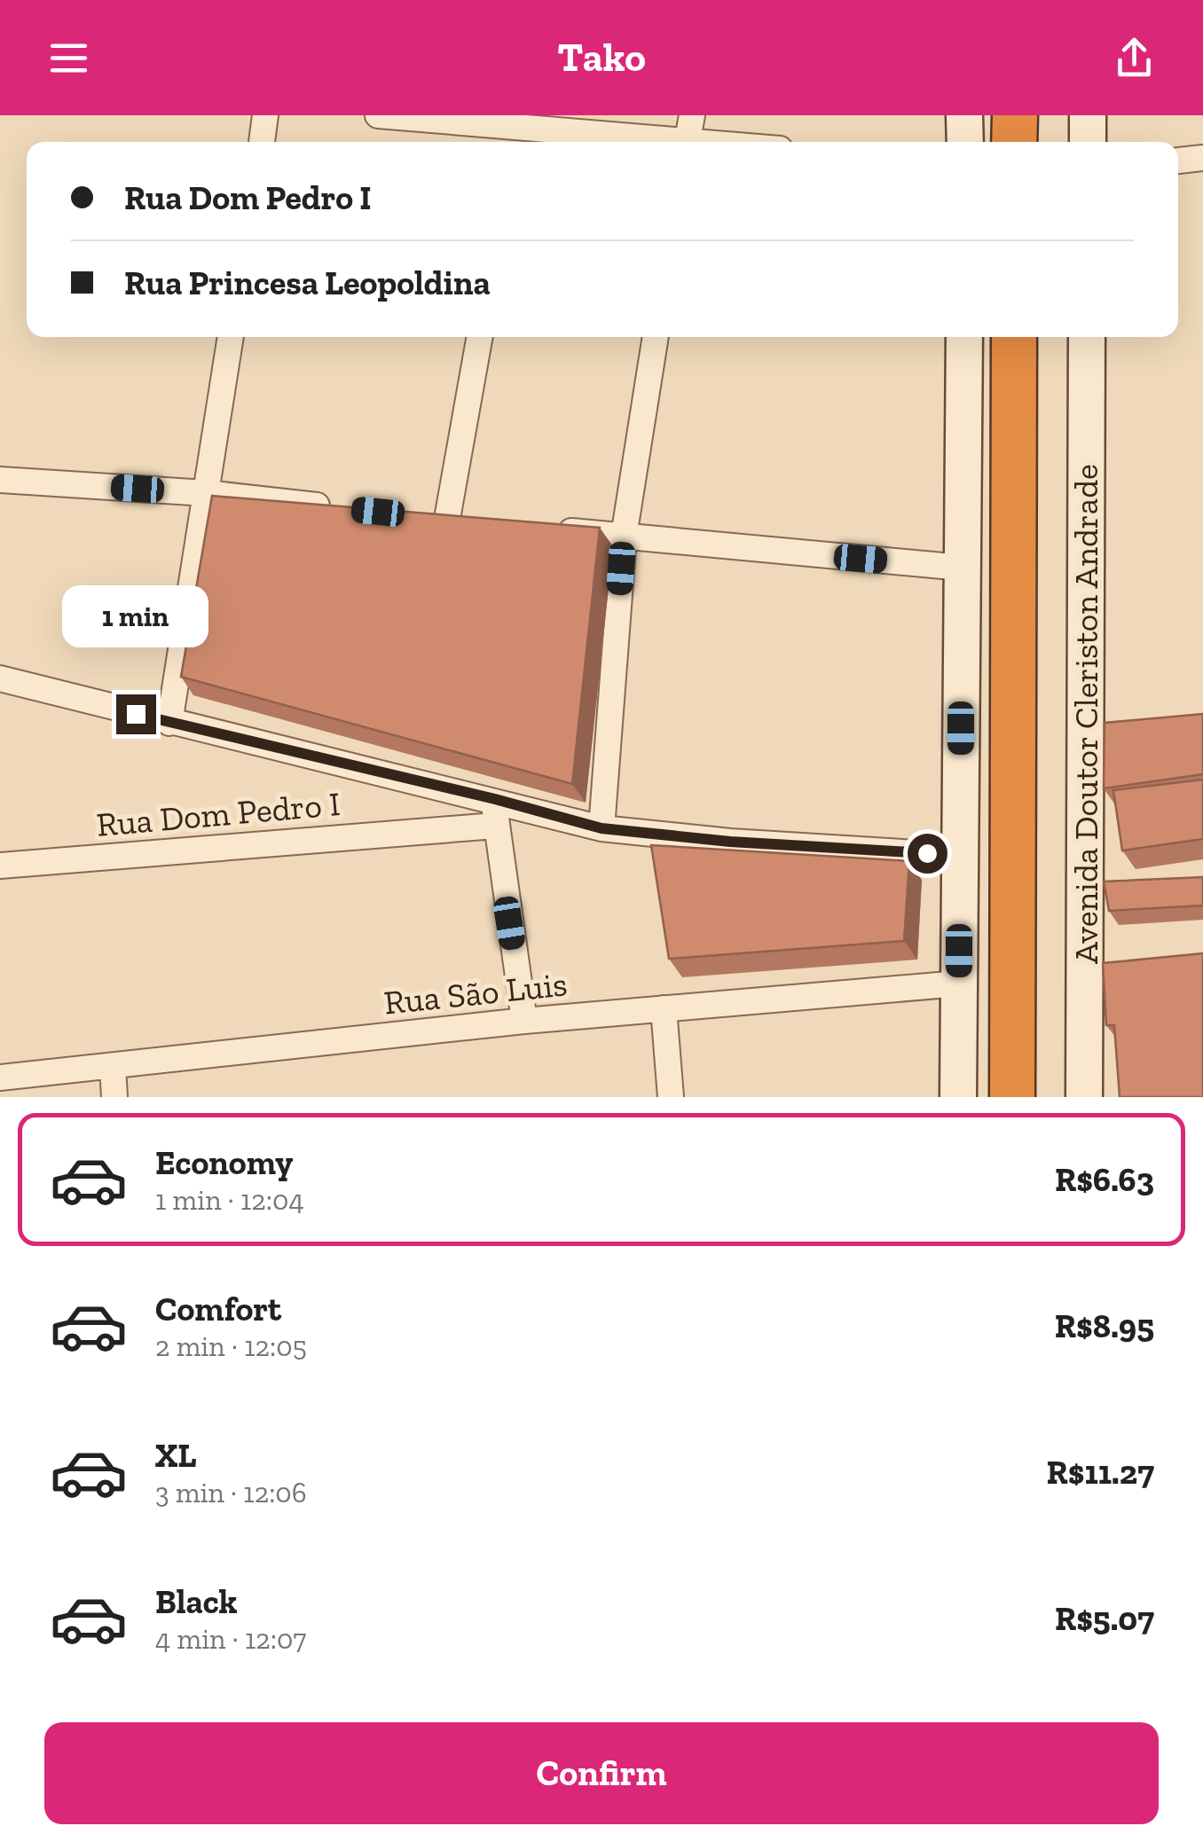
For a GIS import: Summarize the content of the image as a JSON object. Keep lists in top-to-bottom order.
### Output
{
  "streets": {
    "main road": ["Avenida Doutor Cleriston Andrade"],
    "street": ["Rua Dom Pedro I", "Rua São Luis"]
  },
  "page": {
    "header": "Tako",
    "banner": ["Rua Dom Pedro I", "Rua Princesa Leopoldina"],
    "bubble": "1 min",
    "list": [
      {
        "name": "Economy",
        "note": "1 min · 12:04",
        "value": "R$6.63"
      },
      {
        "name": "Comfort",
        "note": "2 min · 12:05",
        "value": "R$8.95"
      },
      {
        "name": "XL",
        "note": "3 min · 12:06",
        "value": "R$11.27"
      },
      {
        "name": "Black",
        "note": "4 min · 12:07",
        "value": "R$5.07"
      }
    ],
    "buttons": "Confirm"
  }
}
